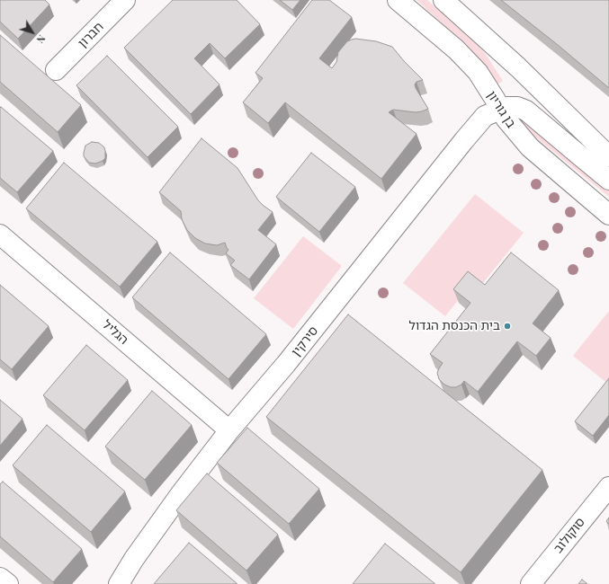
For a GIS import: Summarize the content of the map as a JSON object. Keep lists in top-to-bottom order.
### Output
{
  "streets": {
    "street": [
      "חברון",
      "בן גוריון",
      "הגליל",
      "סירקין",
      "סוקולוב"
    ]
  },
  "crossings": [
    ["בן גוריון", "סירקין"],
    ["הגליל", "סירקין"]
  ],
  "places": ["בית הכנסת הגדול"],
  "north": "bottom right"
}
